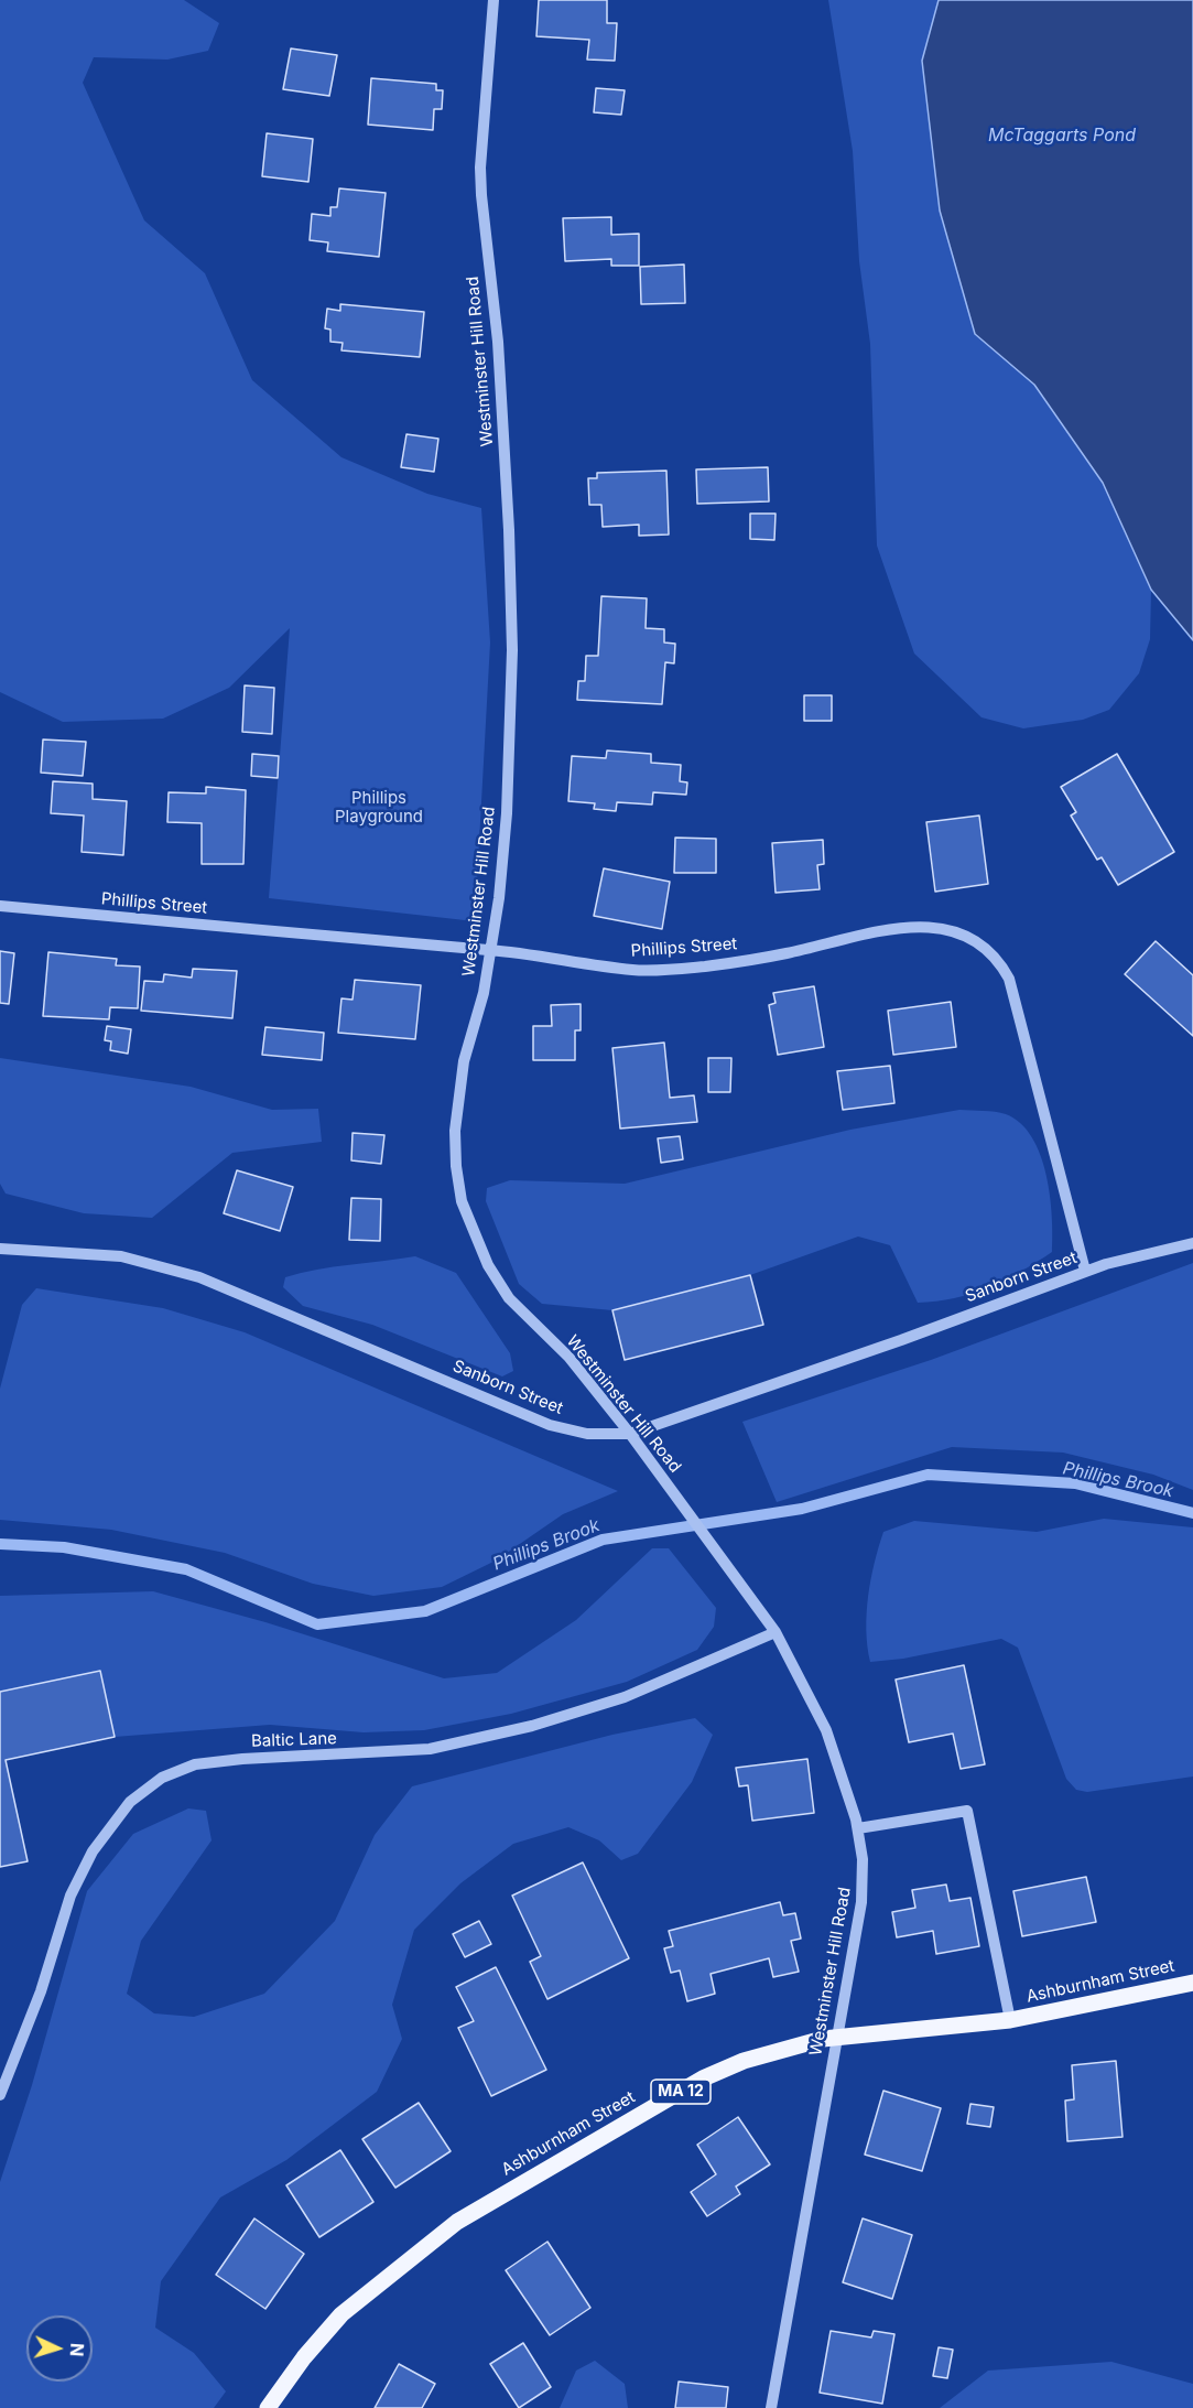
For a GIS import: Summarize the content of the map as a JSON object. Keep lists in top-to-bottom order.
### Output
{
  "streets": {
    "main road": ["Ashburnham Street", "MA 12"],
    "street": [
      "Westminster Hill Road",
      "Phillips Street",
      "Sanborn Street",
      "Baltic Lane"
    ]
  },
  "crossings": [
    ["Westminster Hill Road", "Phillips Street"],
    ["Westminster Hill Road", "Sanborn Street"],
    ["Westminster Hill Road", "Baltic Lane"],
    ["Westminster Hill Road", "Ashburnham Street"],
    ["Phillips Street", "Sanborn Street"]
  ],
  "water": ["McTaggarts Pond", "Phillips Brook"],
  "parks": ["Phillips Playground"],
  "north": "right"
}
